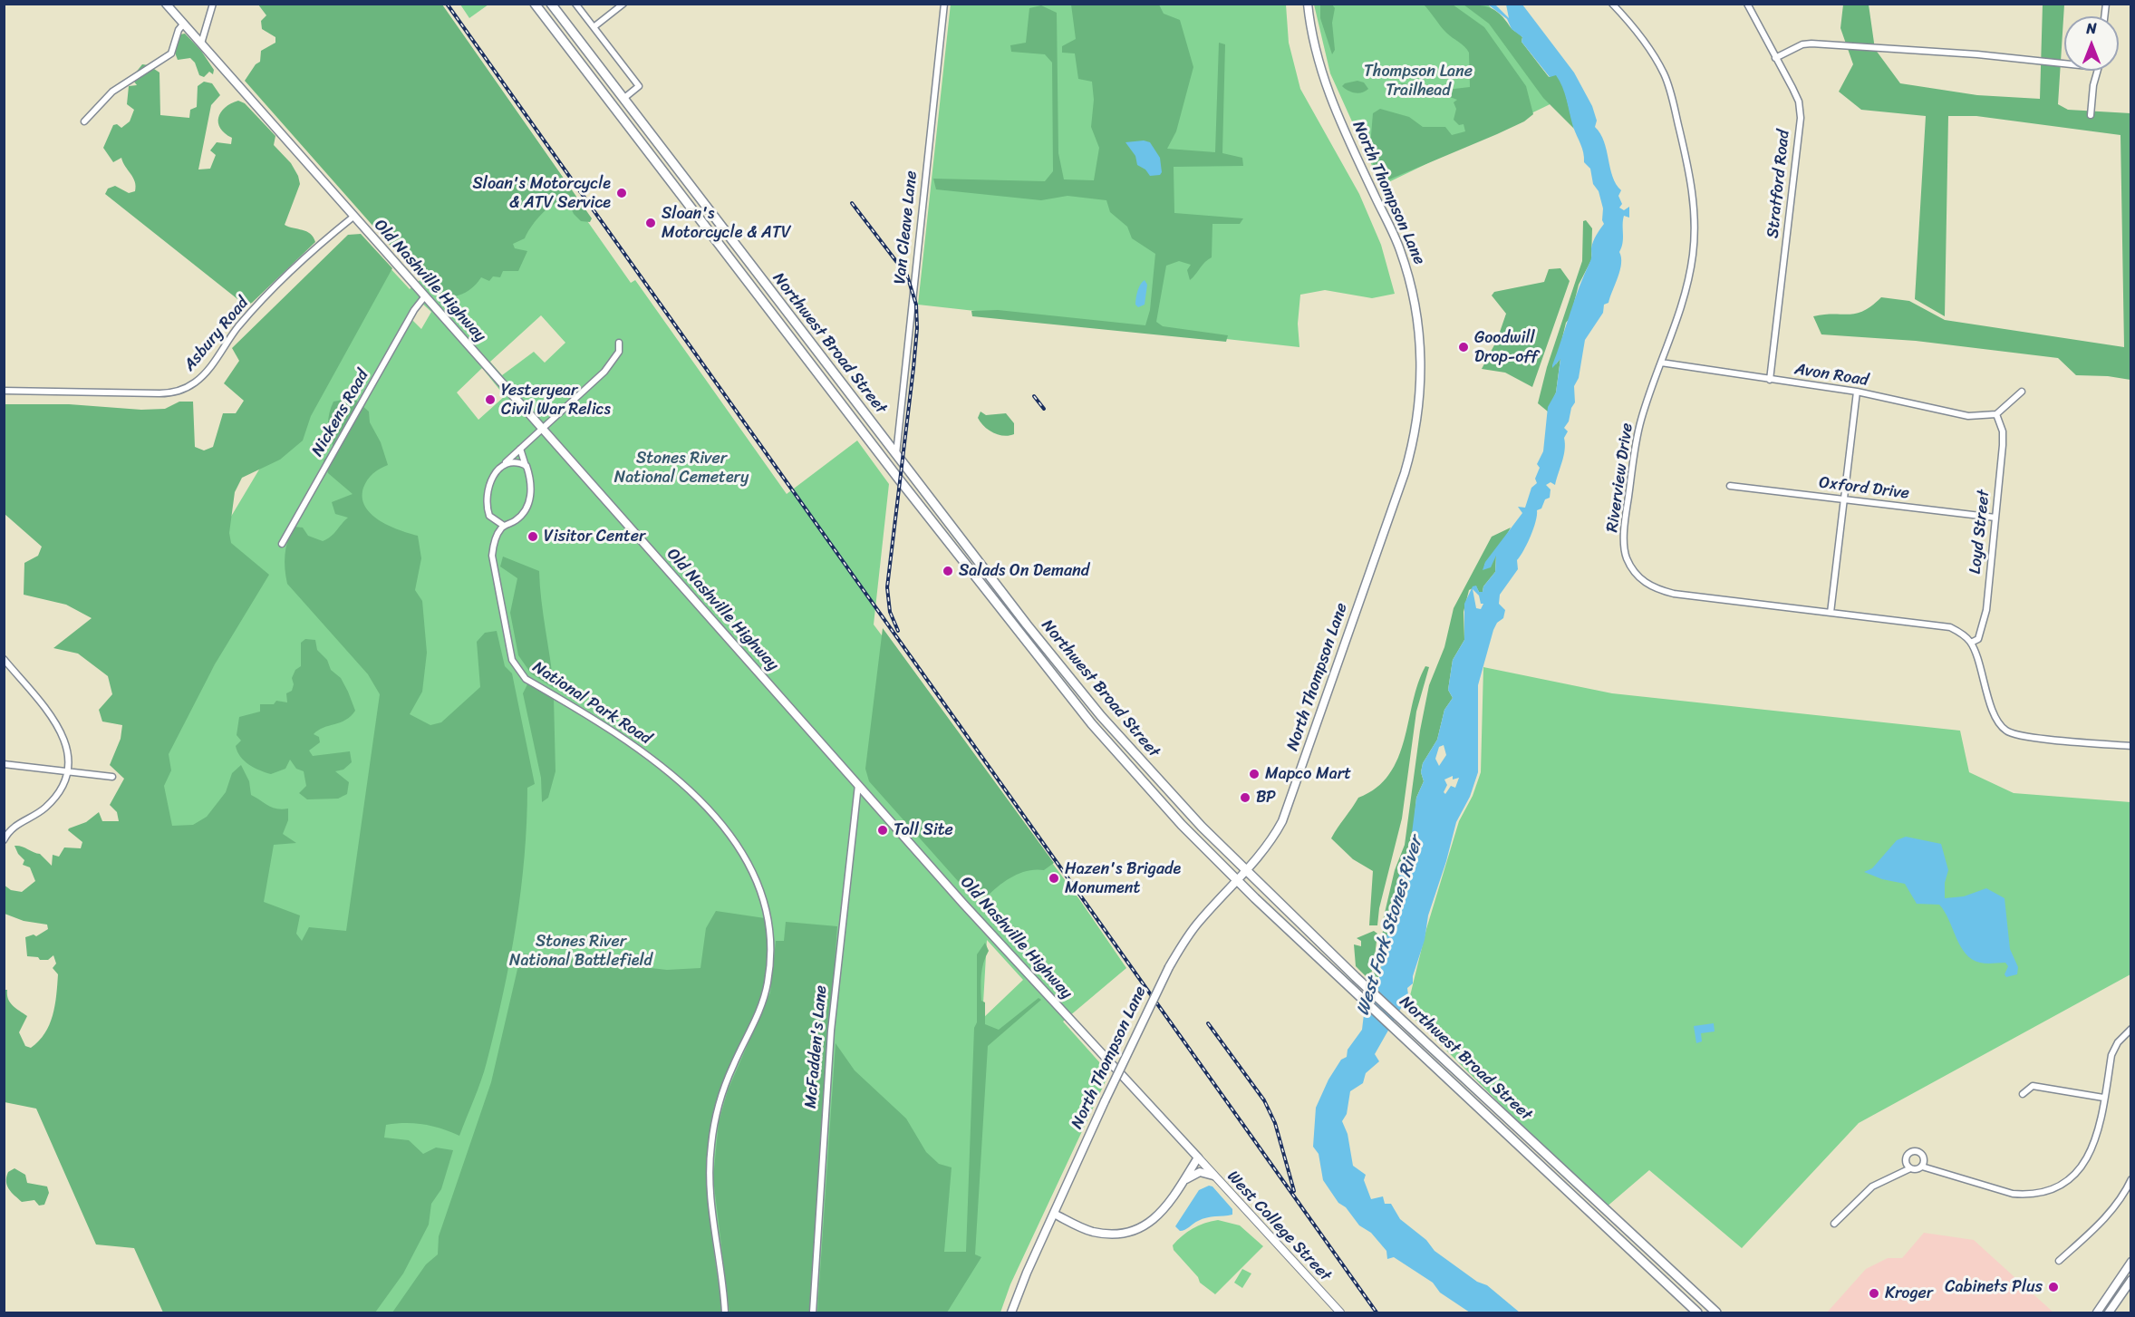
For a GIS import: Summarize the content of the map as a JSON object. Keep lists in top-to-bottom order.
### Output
{
  "streets": {
    "main road": ["North Thompson Lane", "Old Nashville Highway", "Northwest Broad Street"],
    "street": [
      "Stratford Road",
      "Van Cleave Lane",
      "Asbury Road",
      "Avon Road",
      "Nickens Road",
      "Riverview Drive",
      "Oxford Drive",
      "Loyd Street",
      "National Park Road",
      "McFadden's Lane",
      "West College Street"
    ]
  },
  "crossings": [
    ["Stratford Road", "Avon Road"],
    ["North Thompson Lane", "Northwest Broad Street"],
    ["Van Cleave Lane", "Northwest Broad Street"],
    ["Old Nashville Highway", "Asbury Road"],
    ["Old Nashville Highway", "Nickens Road"],
    ["Old Nashville Highway", "McFadden's Lane"],
    ["Old Nashville Highway", "West College Street"],
    ["Avon Road", "Riverview Drive"],
    ["Avon Road", "Loyd Street"],
    ["Riverview Drive", "Loyd Street"],
    ["Oxford Drive", "Loyd Street"]
  ],
  "water": ["West Fork Stones River"],
  "parks": ["Thompson Lane Trailhead", "Stones River National Cemetery", "Stones River National Battlefield"],
  "places": [
    "Sloan's Motorcycle & ATV Service",
    "Sloan's Motorcycle & ATV",
    "Goodwill Drop-off",
    "Yesteryear Civil War Relics",
    "Visitor Center",
    "Salads On Demand",
    "Mapco Mart",
    "BP",
    "Toll Site",
    "Hazen's Brigade Monument",
    "Cabinets Plus",
    "Kroger"
  ],
  "north": "top"
}
